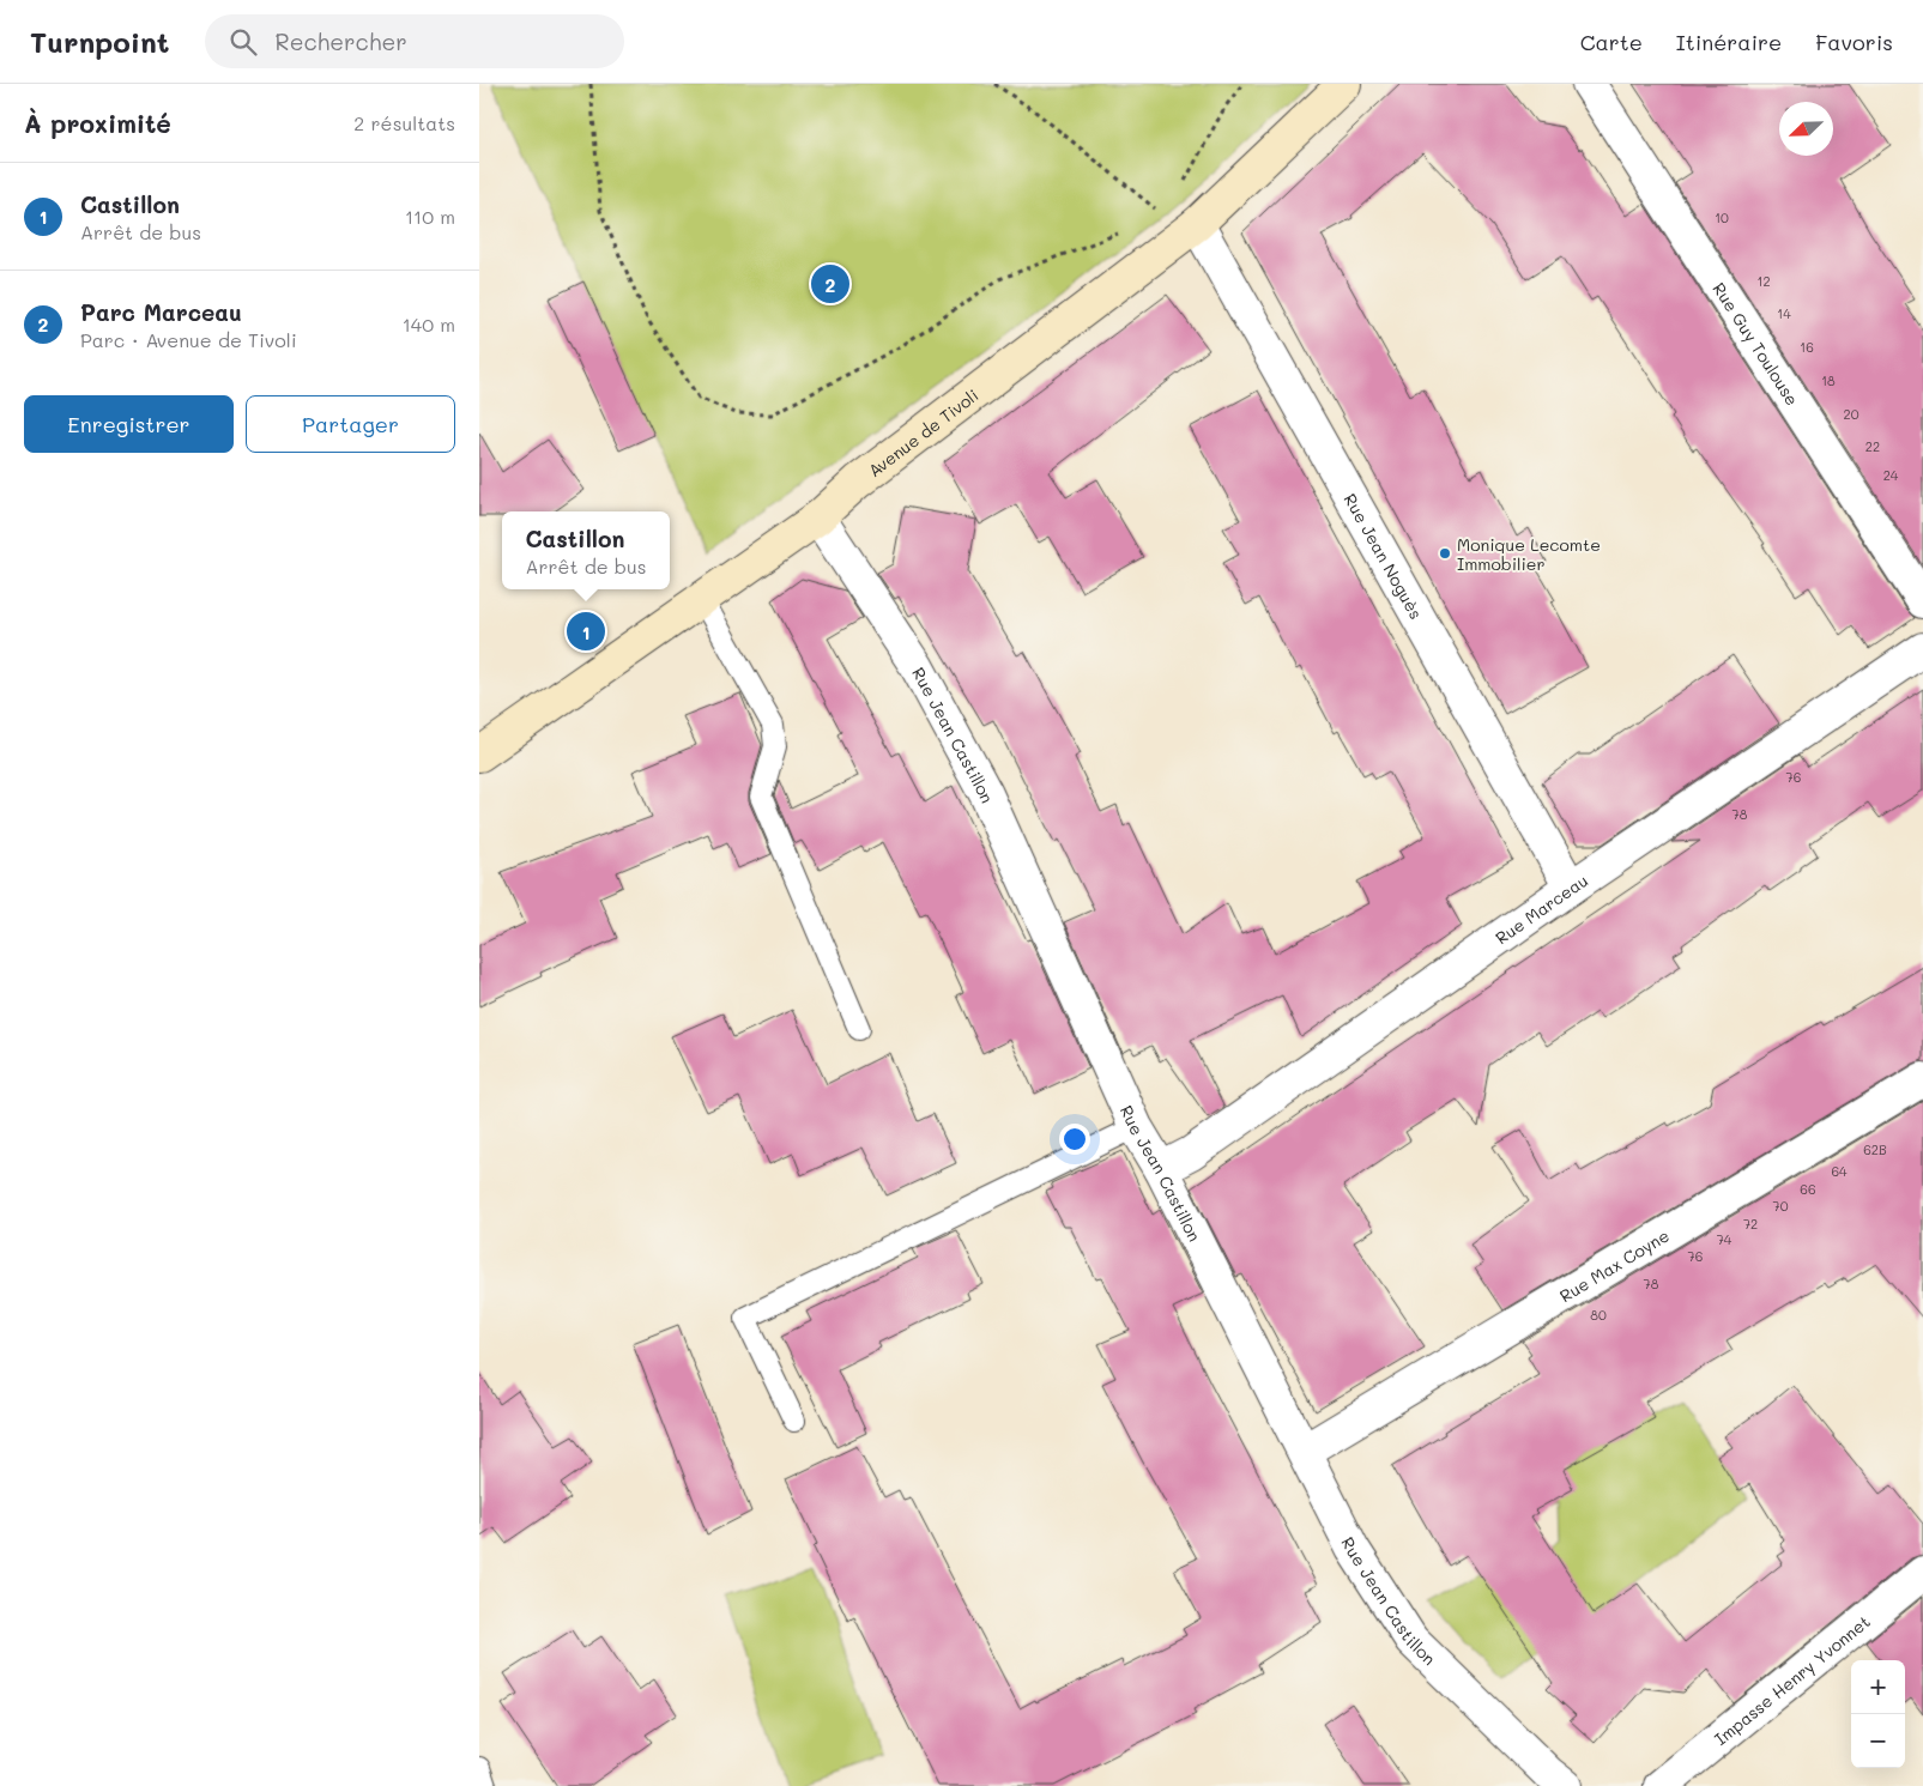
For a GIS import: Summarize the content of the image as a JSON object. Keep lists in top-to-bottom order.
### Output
{
  "streets": {
    "street": [
      "Rue Guy Toulouse",
      "Avenue de Tivoli",
      "Rue Jean Noguès",
      "Rue Jean Castillon",
      "Rue Marceau",
      "Rue Max Coyne",
      "Impasse Henry Yvonnet"
    ]
  },
  "crossings": [
    ["Avenue de Tivoli", "Rue Jean Noguès"],
    ["Avenue de Tivoli", "Rue Jean Castillon"],
    ["Rue Jean Noguès", "Rue Marceau"],
    ["Rue Jean Castillon", "Rue Marceau"],
    ["Rue Jean Castillon", "Rue Max Coyne"]
  ],
  "places": ["Monique Lecomte Immobilier"],
  "house_numbers": [
    "10",
    "12",
    "14",
    "16",
    "18",
    "20",
    "22",
    "24",
    "76",
    "78",
    "62B",
    "64",
    "66",
    "70",
    "72",
    "74",
    "76",
    "78",
    "80"
  ],
  "north": "bottom left",
  "page": {
    "header": "Turnpoint",
    "search": "Rechercher",
    "nav": ["Carte", "Itinéraire", "Favoris"],
    "heading": ["À proximité", "2 résultats"],
    "list": [
      {
        "mark": "1",
        "name": "Castillon",
        "note": "Arrêt de bus",
        "value": "110 m"
      },
      {
        "mark": "2",
        "name": "Parc Marceau",
        "note": "Parc · Avenue de Tivoli",
        "value": "140 m"
      }
    ],
    "pins": ["2", "1"],
    "buttons": ["Enregistrer", "Partager"],
    "popup": ["Castillon", "Arrêt de bus"],
    "map_buttons": ["+", "−"]
  }
}
